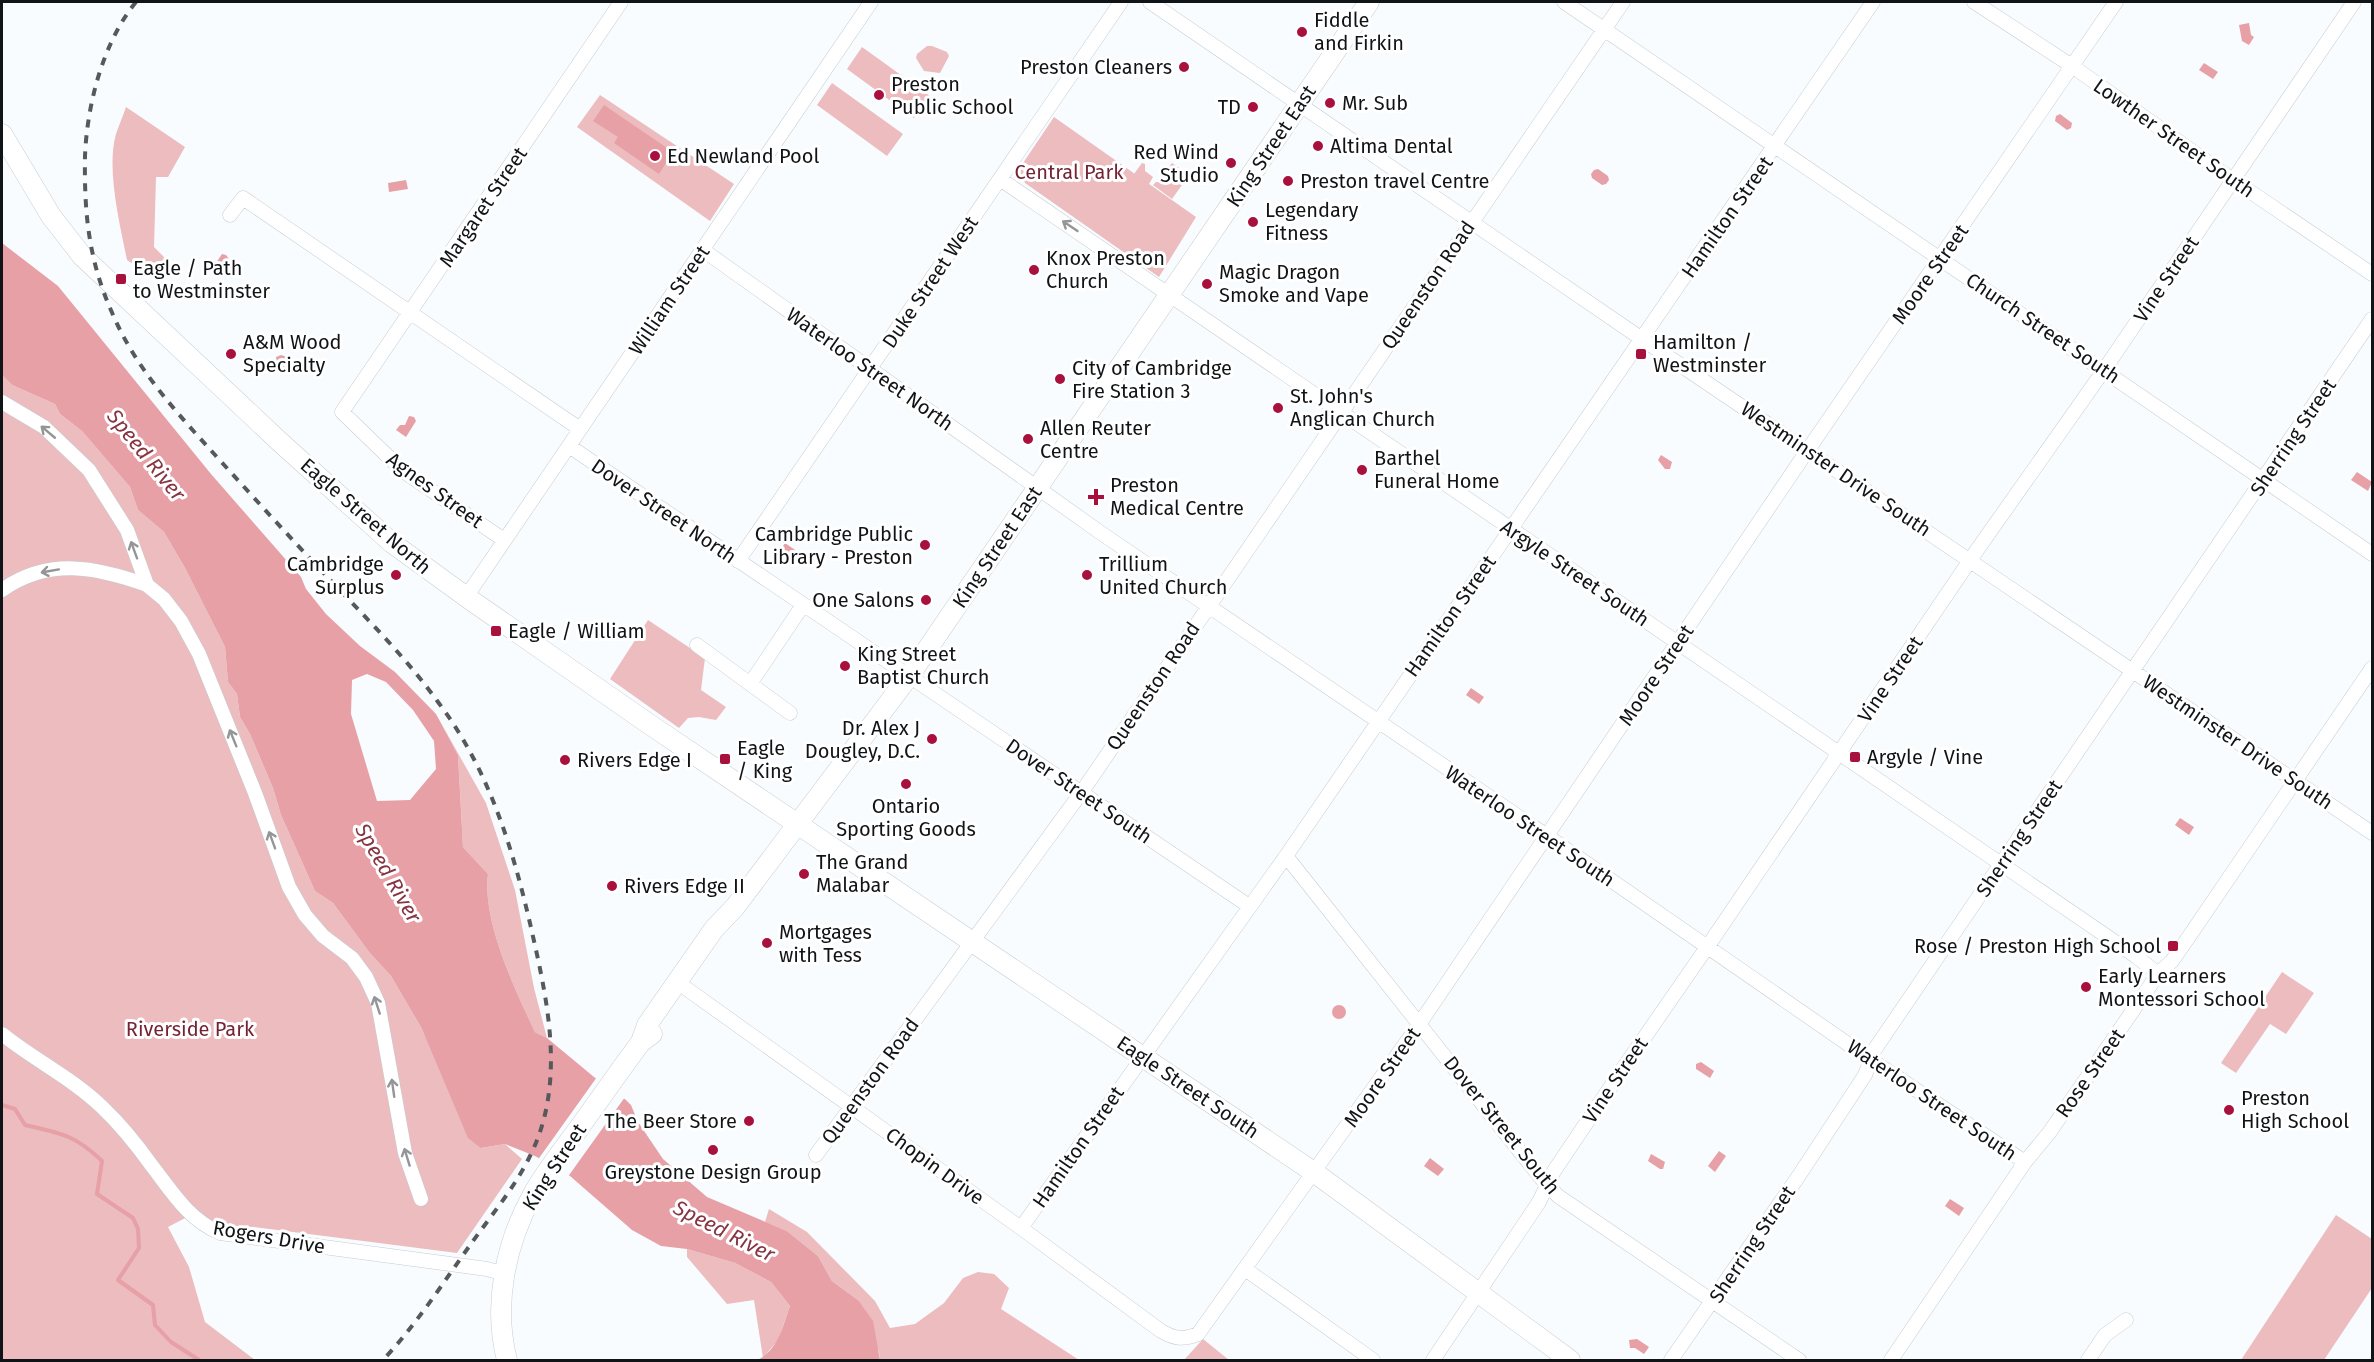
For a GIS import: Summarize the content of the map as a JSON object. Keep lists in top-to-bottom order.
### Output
{
  "streets": {
    "main road": [
      "King Street East",
      "Eagle Street North",
      "Eagle Street South",
      "King Street"
    ],
    "street": [
      "Lowther Street South",
      "Margaret Street",
      "Hamilton Street",
      "Moore Street",
      "Vine Street",
      "Duke Street West",
      "Queenston Road",
      "William Street",
      "Church Street South",
      "Waterloo Street North",
      "Sherring Street",
      "Westminster Drive South",
      "Agnes Street",
      "Dover Street North",
      "Argyle Street South",
      "Dover Street South",
      "Waterloo Street South",
      "Rose Street",
      "Chopin Drive",
      "Rogers Drive"
    ]
  },
  "crossings": [
    ["Lowther Street South", "Moore Street"],
    ["Lowther Street South", "Vine Street"],
    ["King Street East", "Waterloo Street North"],
    ["King Street East", "Westminster Drive South"],
    ["King Street East", "Dover Street North"],
    ["King Street East", "Eagle Street North"],
    ["King Street East", "Argyle Street South"],
    ["King Street East", "Dover Street South"],
    ["King Street East", "Waterloo Street South"],
    ["King Street East", "Eagle Street South"],
    ["King Street East", "Chopin Drive"],
    ["King Street East", "King Street"],
    ["Margaret Street", "Agnes Street"],
    ["Hamilton Street", "Church Street South"],
    ["Hamilton Street", "Westminster Drive South"],
    ["Hamilton Street", "Argyle Street South"],
    ["Hamilton Street", "Dover Street South"],
    ["Hamilton Street", "Waterloo Street South"],
    ["Hamilton Street", "Eagle Street South"],
    ["Hamilton Street", "Chopin Drive"],
    ["Moore Street", "Church Street South"],
    ["Moore Street", "Westminster Drive South"],
    ["Moore Street", "Argyle Street South"],
    ["Moore Street", "Dover Street South"],
    ["Moore Street", "Waterloo Street South"],
    ["Moore Street", "Eagle Street South"],
    ["Moore Street", "Chopin Drive"],
    ["Vine Street", "Church Street South"],
    ["Vine Street", "Westminster Drive South"],
    ["Vine Street", "Argyle Street South"],
    ["Vine Street", "Dover Street South"],
    ["Vine Street", "Waterloo Street South"],
    ["Vine Street", "Eagle Street South"],
    ["Duke Street West", "Waterloo Street North"],
    ["Duke Street West", "Dover Street North"],
    ["Duke Street West", "Argyle Street South"],
    ["Queenston Road", "Church Street South"],
    ["Queenston Road", "Westminster Drive South"],
    ["Queenston Road", "Argyle Street South"],
    ["Queenston Road", "Dover Street South"],
    ["Queenston Road", "Waterloo Street South"],
    ["Queenston Road", "Eagle Street South"],
    ["Queenston Road", "Chopin Drive"],
    ["William Street", "Waterloo Street North"],
    ["William Street", "Agnes Street"],
    ["William Street", "Dover Street North"],
    ["William Street", "Eagle Street North"],
    ["Church Street South", "Sherring Street"],
    ["Waterloo Street North", "Waterloo Street South"],
    ["Sherring Street", "Westminster Drive South"],
    ["Sherring Street", "Argyle Street South"],
    ["Sherring Street", "Dover Street South"],
    ["Sherring Street", "Waterloo Street South"],
    ["Westminster Drive South", "Rose Street"],
    ["Dover Street North", "Dover Street South"],
    ["Eagle Street North", "Eagle Street South"],
    ["Argyle Street South", "Rose Street"],
    ["Waterloo Street South", "Rose Street"],
    ["King Street", "Rogers Drive"]
  ],
  "water": ["Speed River"],
  "parks": ["Central Park", "Riverside Park"],
  "places": {
    "other": [
      "Fiddle and Firkin",
      "Preston Cleaners",
      "Preston Public School",
      "Mr. Sub",
      "TD",
      "Altima Dental",
      "Ed Newland Pool",
      "Red Wind Studio",
      "Preston travel Centre",
      "Legendary Fitness",
      "Knox Preston Church",
      "Magic Dragon Smoke and Vape",
      "A&M Wood Specialty",
      "City of Cambridge Fire Station 3",
      "St. John's Anglican Church",
      "Allen Reuter Centre",
      "Barthel Funeral Home",
      "Cambridge Public Library - Preston",
      "Cambridge Surplus",
      "Trillium United Church",
      "One Salons",
      "King Street Baptist Church",
      "Dr. Alex J Dougley, D.C.",
      "Rivers Edge I",
      "Ontario Sporting Goods",
      "The Grand Malabar",
      "Rivers Edge II",
      "Mortgages with Tess",
      "Early Learners Montessori School",
      "Preston High School",
      "The Beer Store",
      "Greystone Design Group"
    ],
    "transit": [
      "Eagle / Path to Westminster",
      "Hamilton / Westminster",
      "Eagle / William",
      "Argyle / Vine",
      "Eagle / King",
      "Rose / Preston High School"
    ],
    "health": ["Preston Medical Centre"]
  }
}
